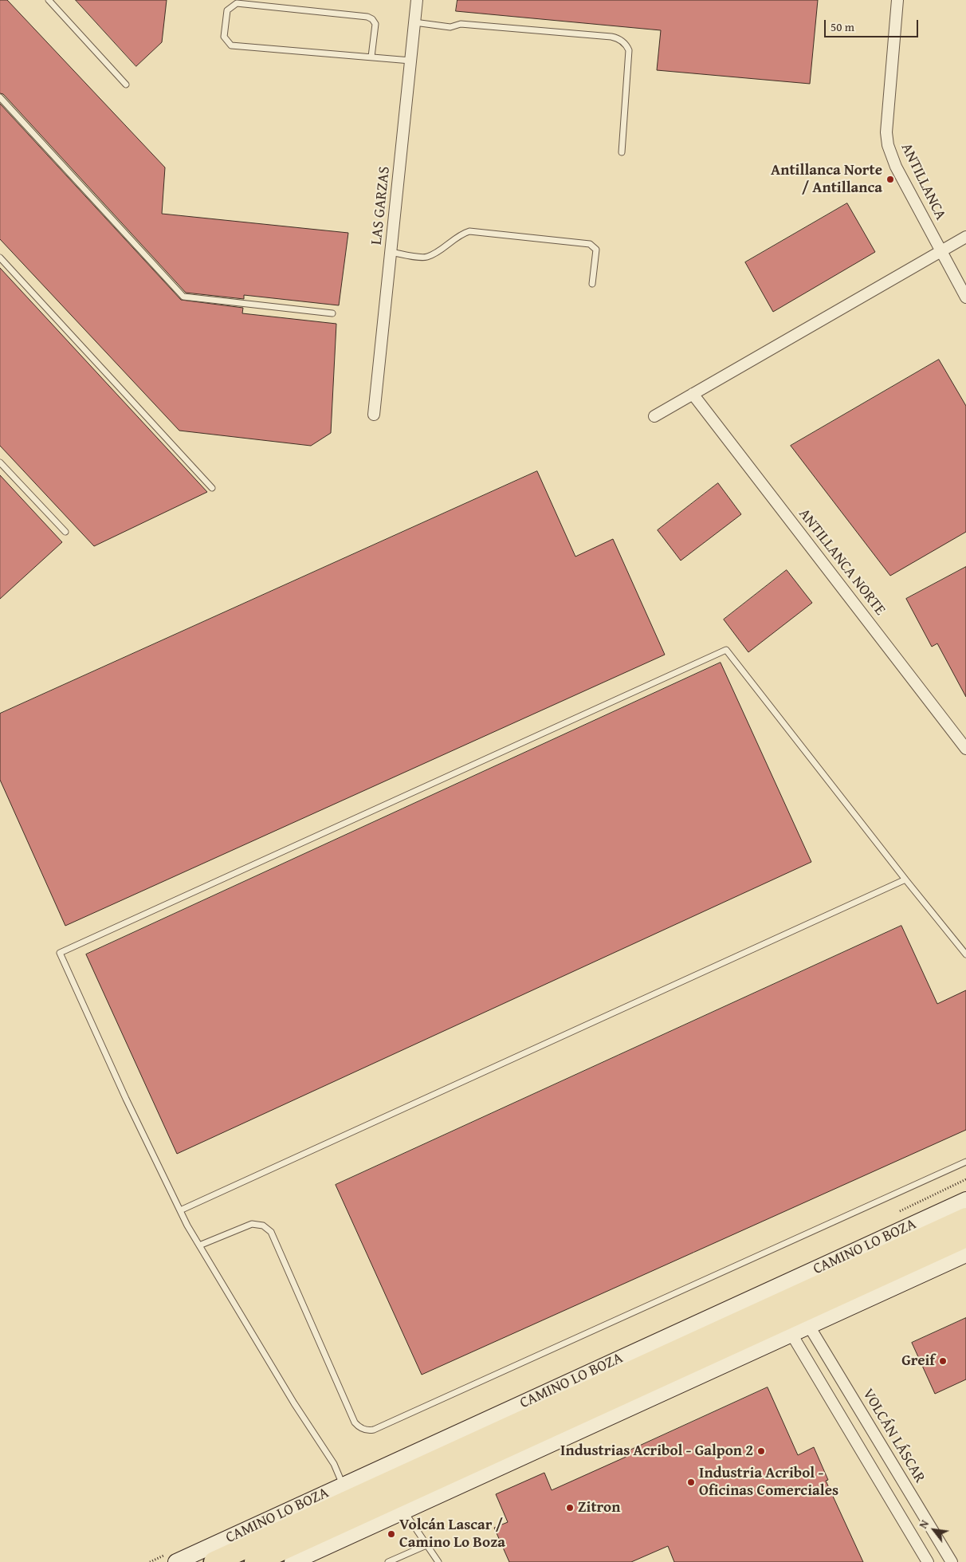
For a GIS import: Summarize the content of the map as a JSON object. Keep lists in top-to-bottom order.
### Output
{
  "streets": {
    "street": [
      "ANTILLANCA",
      "LAS GARZAS",
      "ANTILLANCA NORTE",
      "CAMINO LO BOZA",
      "VOLCÁN LÁSCAR"
    ]
  },
  "places": [
    "Antillanca Norte / Antillanca",
    "Greif",
    "Industrias Acribol - Galpon 2",
    "Industria Acribol - Oficinas Comerciales",
    "Zitron",
    "Volcán Lascar / Camino Lo Boza"
  ],
  "scale_bar": "50 m",
  "north": "top left"
}
